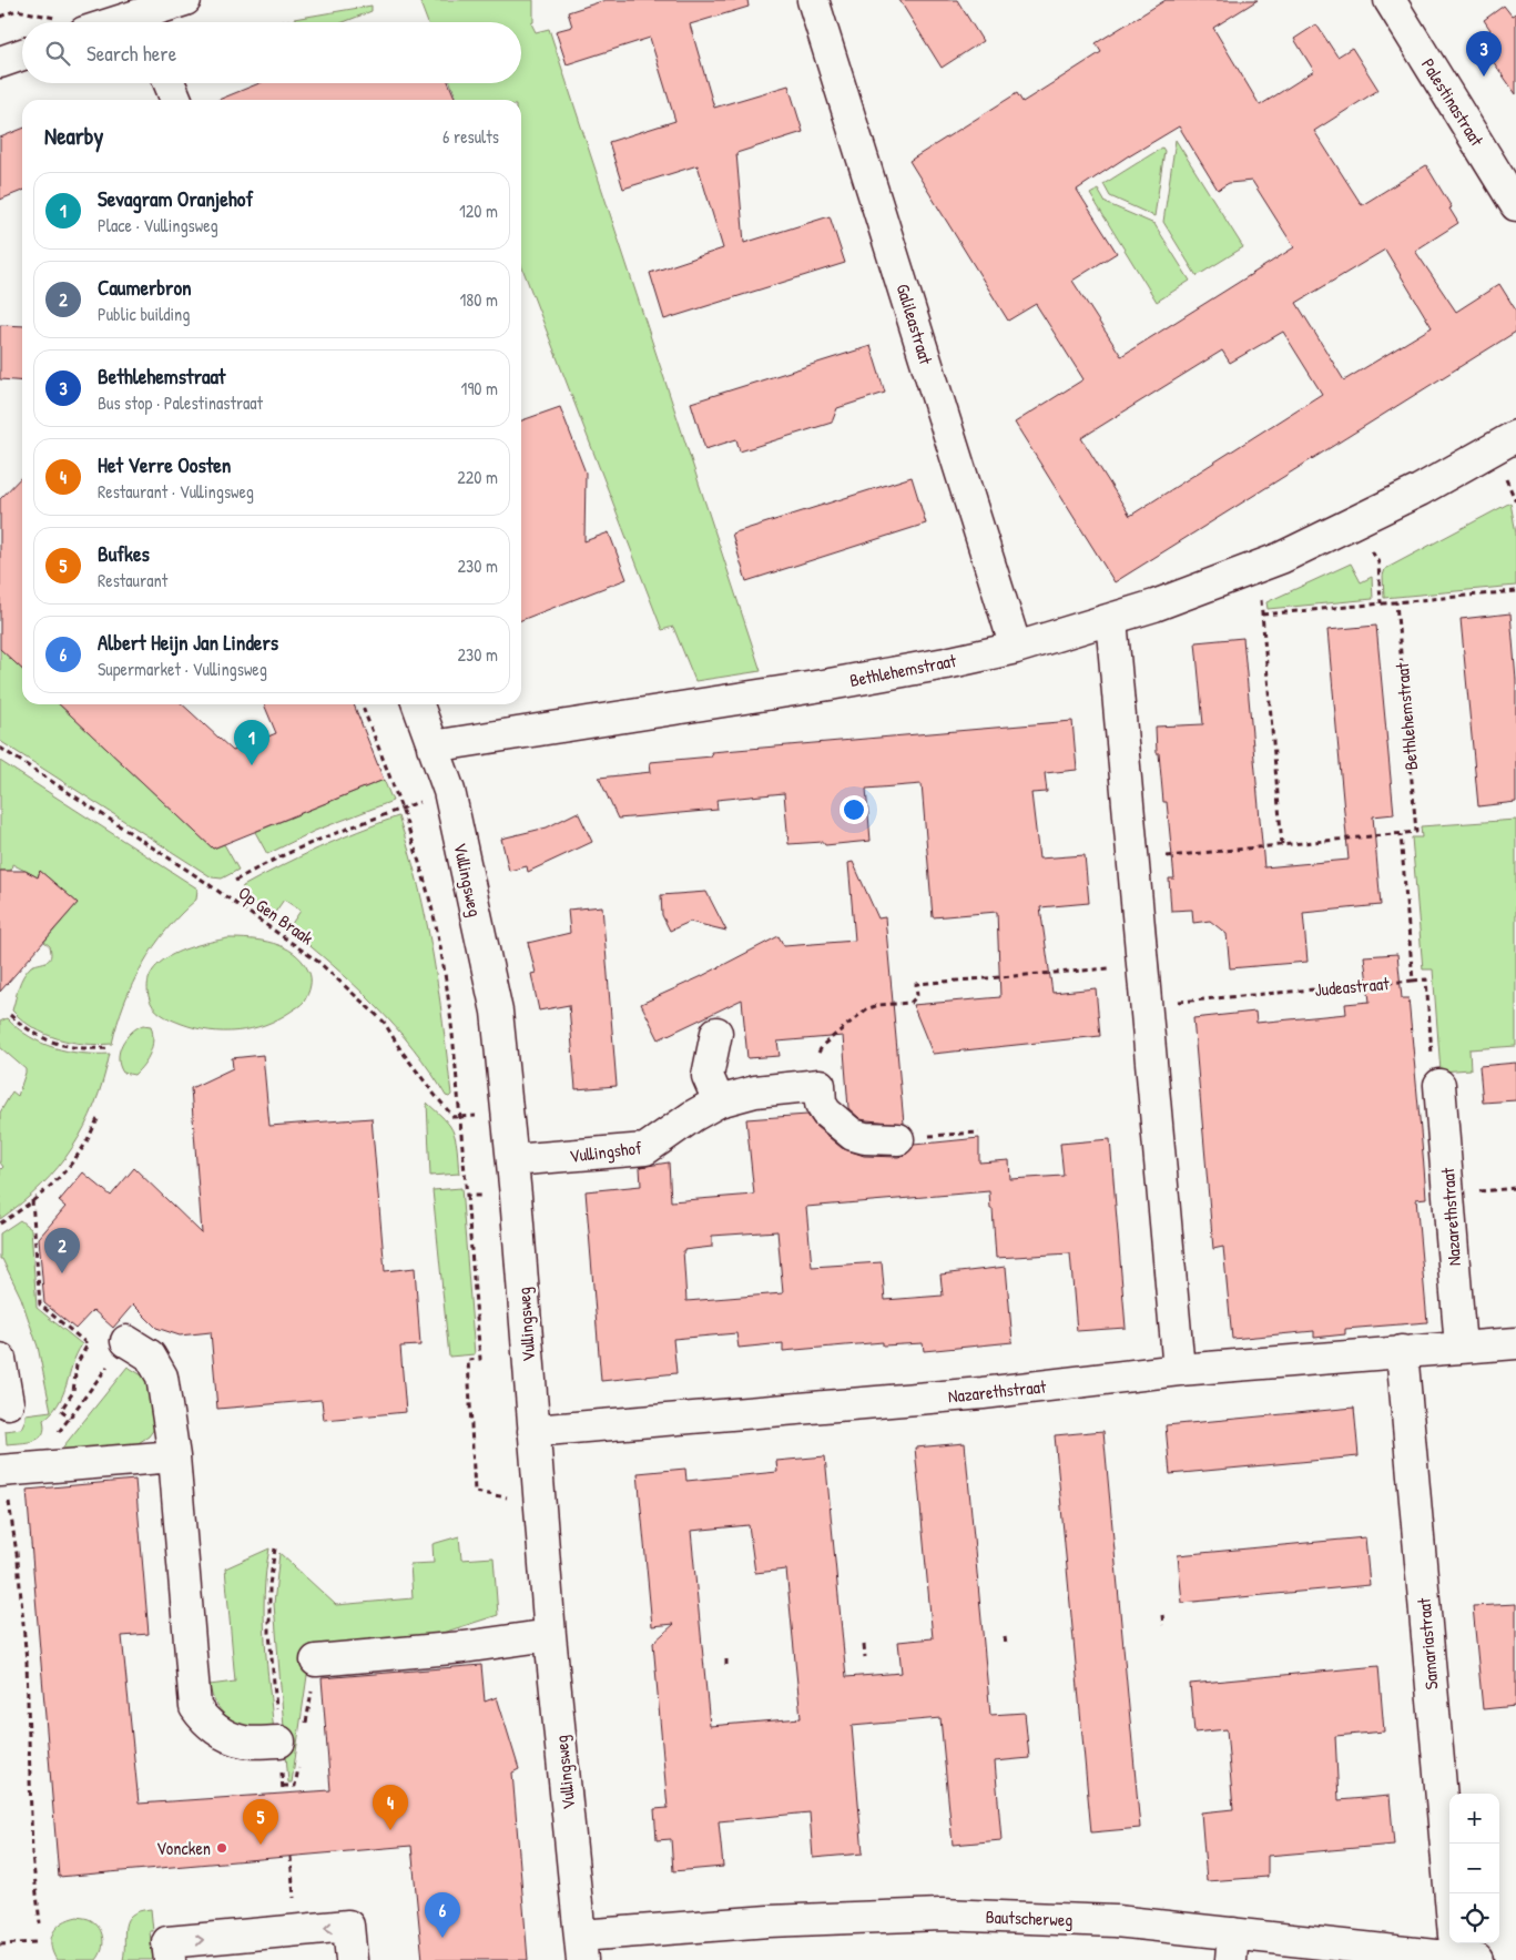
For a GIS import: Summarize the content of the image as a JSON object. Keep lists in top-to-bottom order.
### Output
{
  "streets": {
    "street": [
      "Palestinastraat",
      "Galileastraat",
      "Bethlehemstraat",
      "Vullingsweg",
      "Vullingshof",
      "Nazarethstraat",
      "Samariastraat",
      "Bautscherweg"
    ],
    "path": ["Op Gen Braak", "Judeastraat"]
  },
  "crossings": [
    ["Galileastraat", "Bethlehemstraat"],
    ["Bethlehemstraat", "Vullingsweg"],
    ["Bethlehemstraat", "Judeastraat"],
    ["Vullingsweg", "Op Gen Braak"],
    ["Vullingsweg", "Vullingshof"],
    ["Vullingsweg", "Nazarethstraat"],
    ["Vullingsweg", "Bautscherweg"],
    ["Nazarethstraat", "Samariastraat"],
    ["Samariastraat", "Bautscherweg"]
  ],
  "places": ["Voncken"],
  "page": {
    "search": "Search here",
    "pins": [
      "3",
      "1",
      "2",
      "4",
      "5",
      "6"
    ],
    "heading": ["Nearby", "6 results"],
    "list": [
      {
        "mark": "1",
        "name": "Sevagram Oranjehof",
        "note": "Place · Vullingsweg",
        "value": "120 m"
      },
      {
        "mark": "2",
        "name": "Caumerbron",
        "note": "Public building",
        "value": "180 m"
      },
      {
        "mark": "3",
        "name": "Bethlehemstraat",
        "note": "Bus stop · Palestinastraat",
        "value": "190 m"
      },
      {
        "mark": "4",
        "name": "Het Verre Oosten",
        "note": "Restaurant · Vullingsweg",
        "value": "220 m"
      },
      {
        "mark": "5",
        "name": "Bufkes",
        "note": "Restaurant",
        "value": "230 m"
      },
      {
        "mark": "6",
        "name": "Albert Heijn Jan Linders",
        "note": "Supermarket · Vullingsweg",
        "value": "230 m"
      }
    ],
    "map_buttons": ["+", "−"]
  }
}
